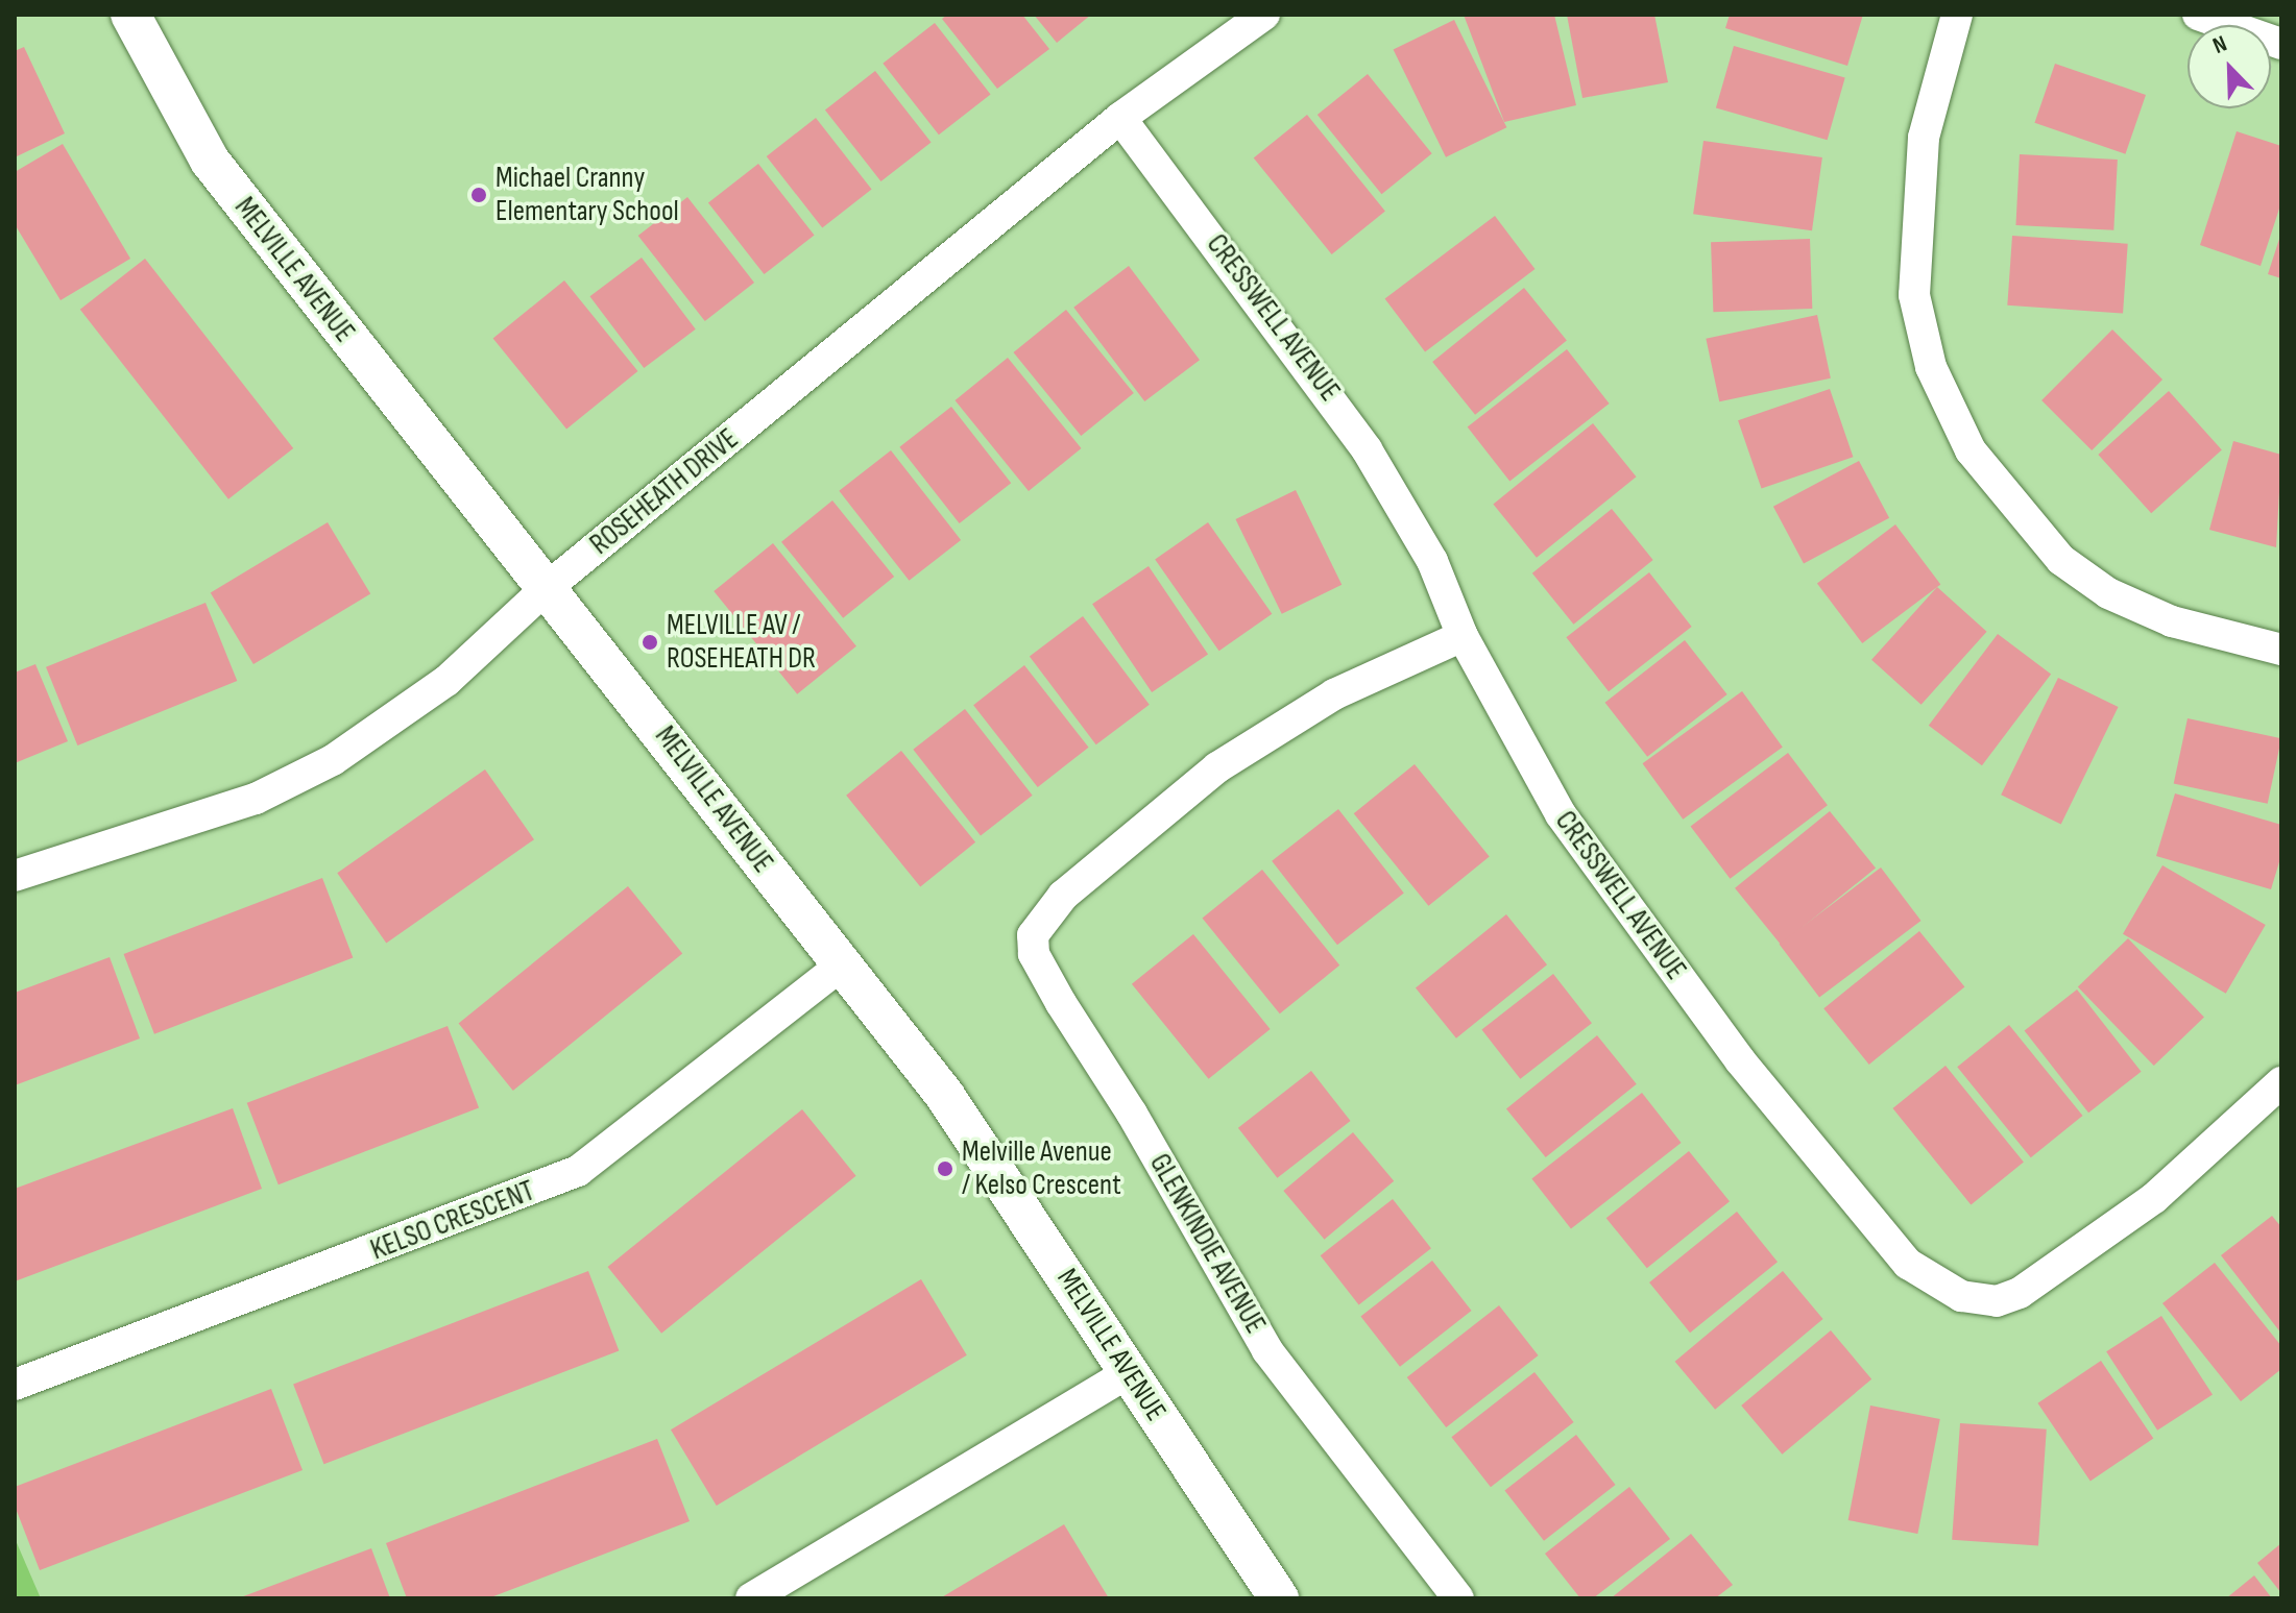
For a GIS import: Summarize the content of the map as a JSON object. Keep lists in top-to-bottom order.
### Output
{
  "streets": {
    "street": [
      "MELVILLE AVENUE",
      "CRESSWELL AVENUE",
      "ROSEHEATH DRIVE",
      "KELSO CRESCENT",
      "GLENKINDIE AVENUE"
    ]
  },
  "crossings": [
    ["MELVILLE AVENUE", "ROSEHEATH DRIVE"],
    ["MELVILLE AVENUE", "KELSO CRESCENT"],
    ["CRESSWELL AVENUE", "ROSEHEATH DRIVE"],
    ["CRESSWELL AVENUE", "GLENKINDIE AVENUE"]
  ],
  "places": ["Michael Cranny Elementary School", "MELVILLE AV / ROSEHEATH DR", "Melville Avenue / Kelso Crescent"],
  "north": "top left"
}
